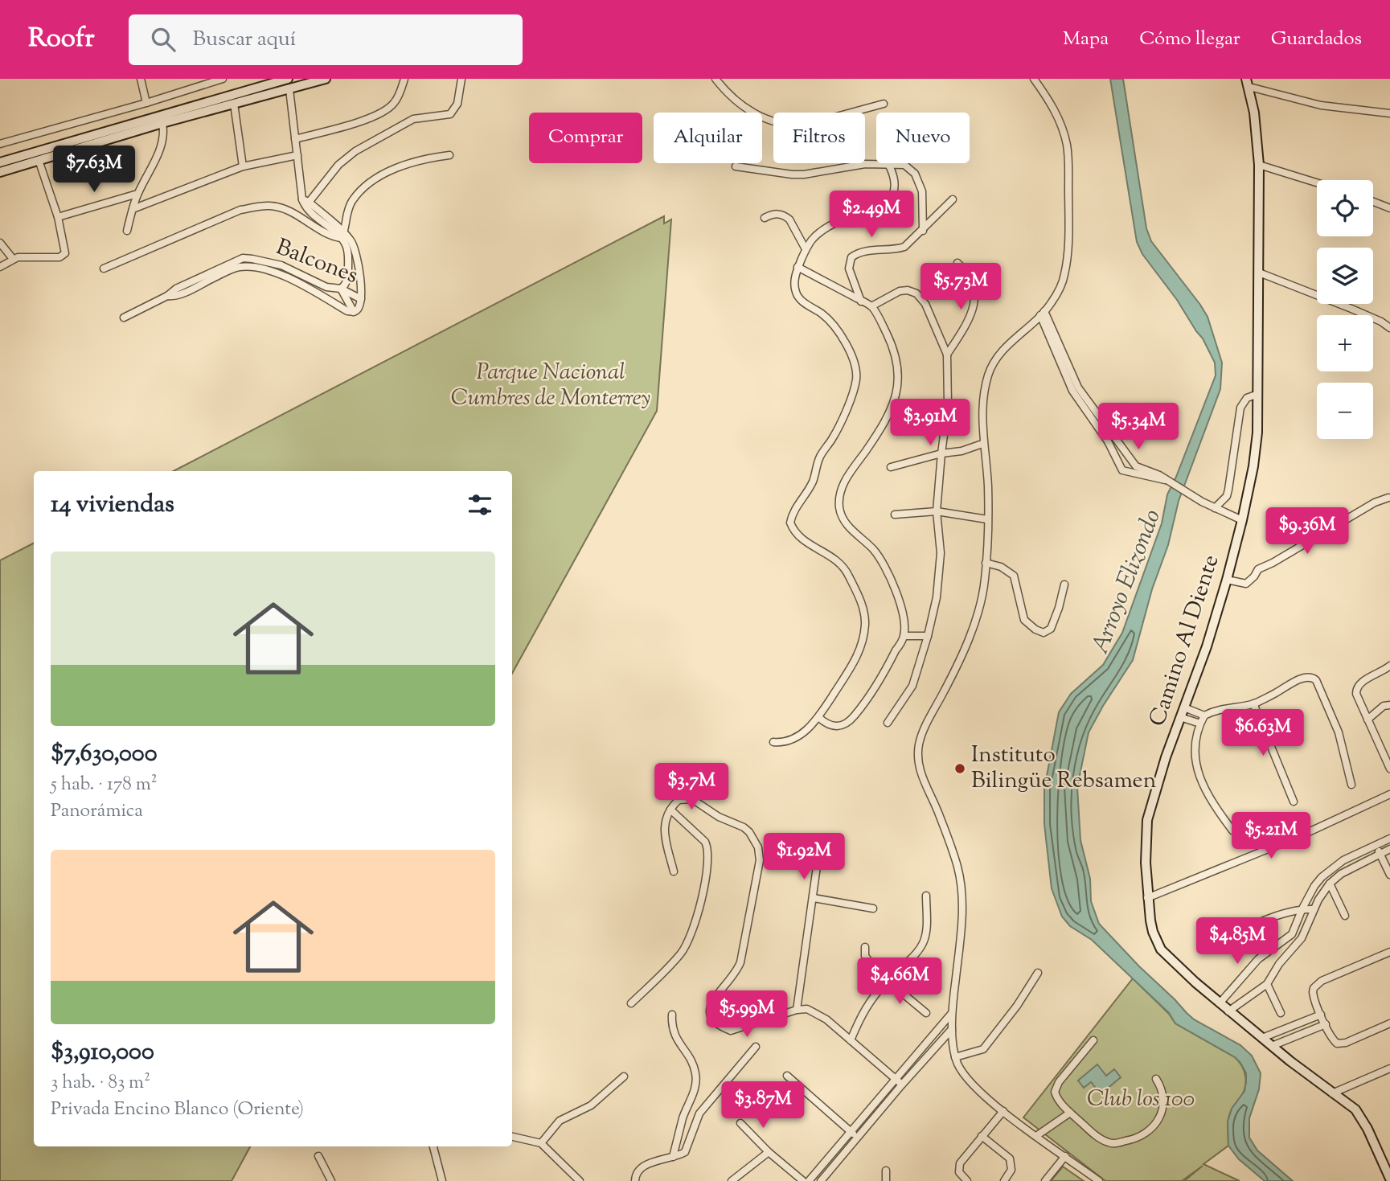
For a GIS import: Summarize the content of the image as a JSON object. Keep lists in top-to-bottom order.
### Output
{
  "streets": {
    "street": ["Balcones", "Camino Al Diente"]
  },
  "water": ["Arroyo Elizondo"],
  "parks": ["Parque Nacional Cumbres de Monterrey", "Club los 100"],
  "places": ["Instituto Bilingüe Rebsamen"],
  "page": {
    "header": "Roofr",
    "search": "Buscar aquí",
    "nav": ["Mapa", "Cómo llegar", "Guardados"],
    "chip": [
      "Comprar",
      "Alquilar",
      "Filtros",
      "Nuevo"
    ],
    "price": [
      "$7.63M",
      "$2.49M",
      "$5.73M",
      "$3.91M",
      "$5.34M",
      "$9.36M",
      "$6.63M",
      "$3.7M",
      "$5.21M",
      "$1.92M",
      "$4.85M",
      "$4.66M",
      "$5.99M",
      "$3.87M"
    ],
    "map_buttons": ["+", "−"],
    "heading": "14 viviendas",
    "list": [
      {
        "name": "$7,630,000",
        "note": "5 hab. · 178 m² · Panorámica"
      },
      {
        "name": "$3,910,000",
        "note": "3 hab. · 83 m² · Privada Encino Blanco (Oriente)"
      }
    ]
  }
}
